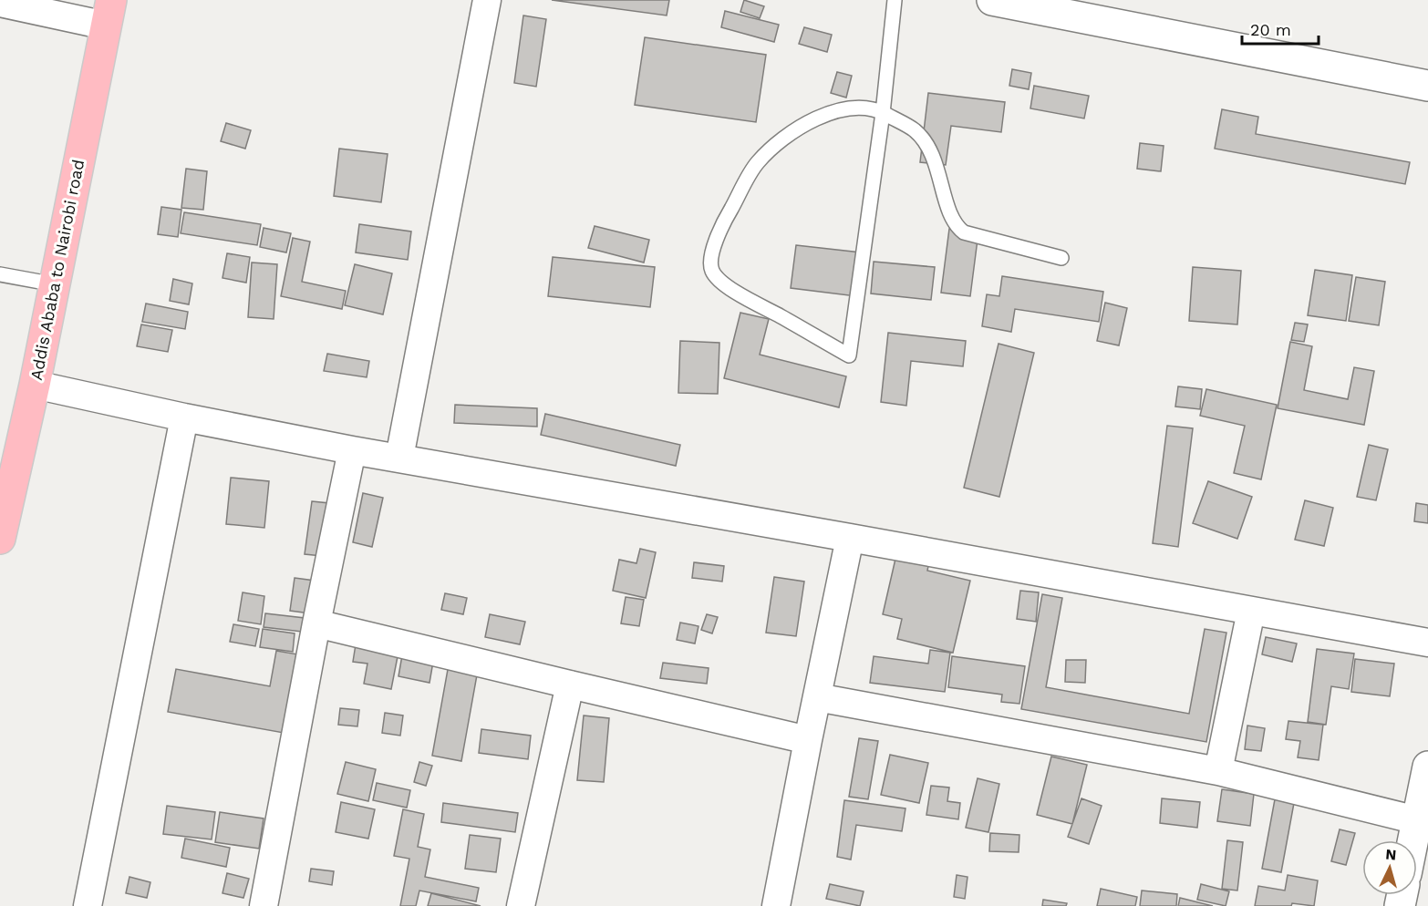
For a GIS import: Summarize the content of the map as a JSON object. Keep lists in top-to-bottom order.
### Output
{
  "streets": {
    "highway": ["Addis Ababa to Nairobi road"]
  },
  "scale_bar": "20 m",
  "north": "top"
}
